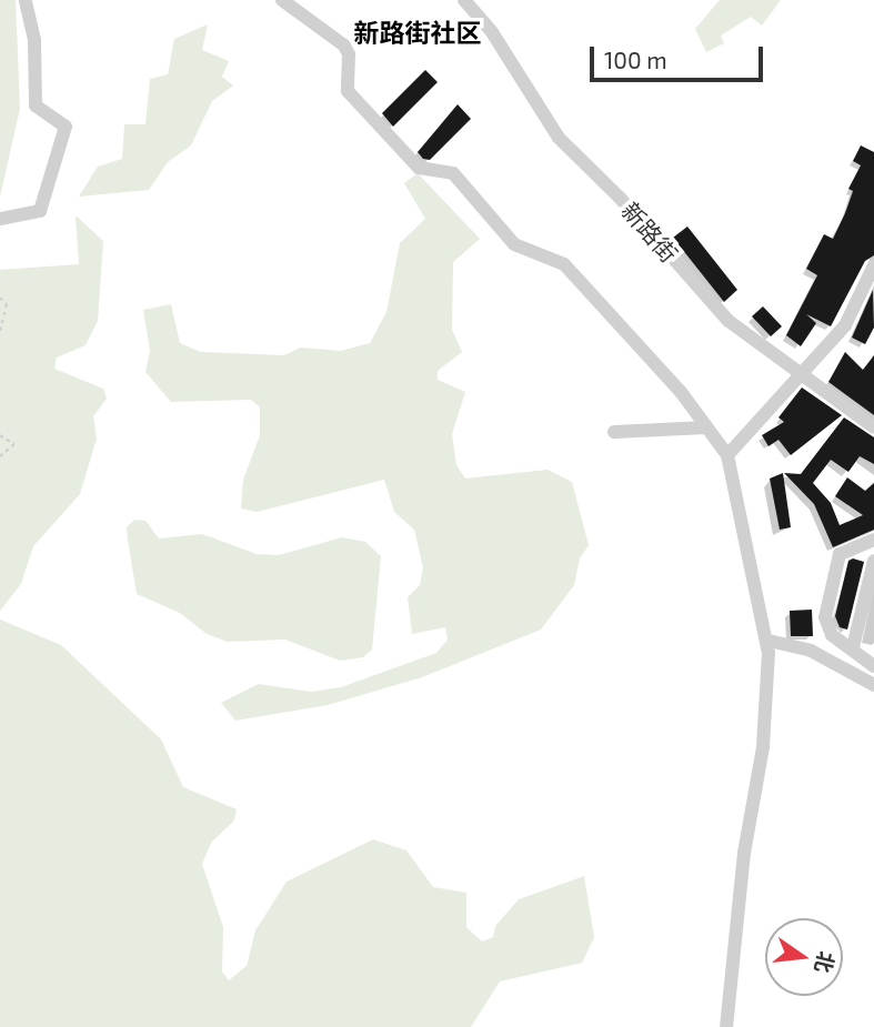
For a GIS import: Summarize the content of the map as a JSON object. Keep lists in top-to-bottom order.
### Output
{
  "streets": {
    "street": ["新路街"]
  },
  "districts": ["新路街社区"],
  "scale_bar": "100 m",
  "north": "right"
}
